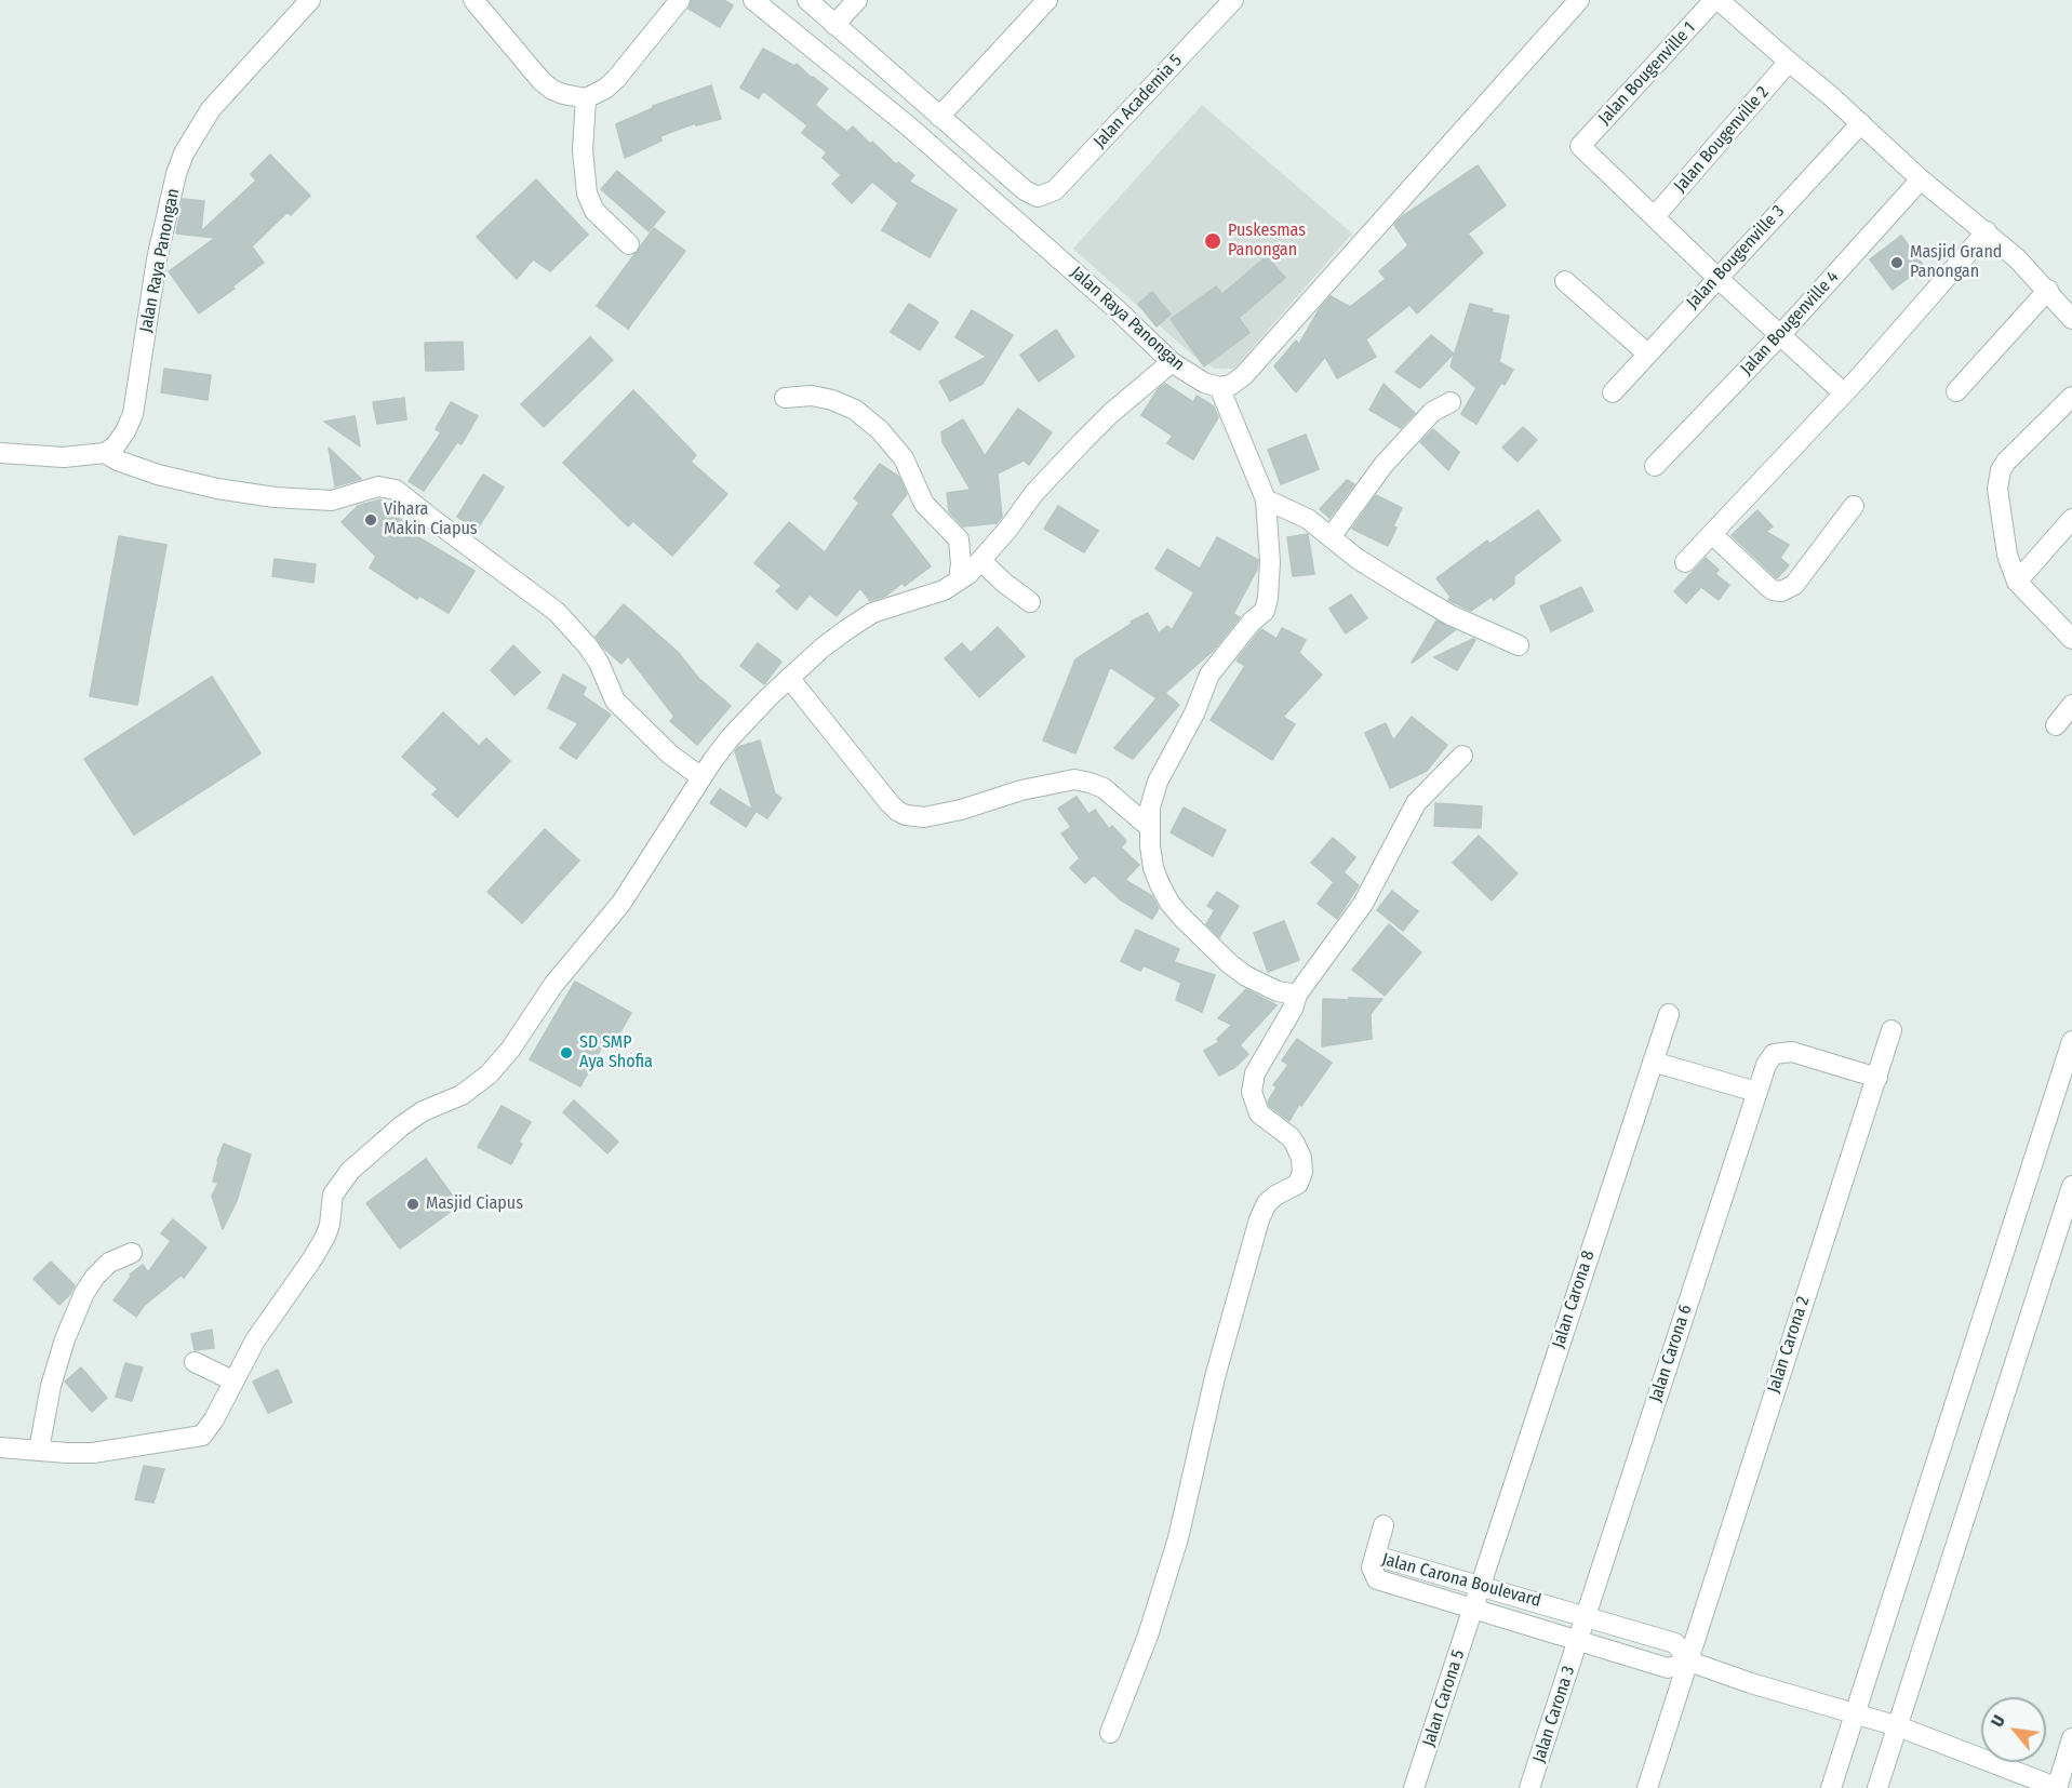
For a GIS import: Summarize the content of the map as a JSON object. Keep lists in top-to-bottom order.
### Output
{
  "streets": {
    "street": [
      "Jalan Bougenville 1",
      "Jalan Academia 5",
      "Jalan Bougenville 2",
      "Jalan Bougenville 3",
      "Jalan Raya Panongan",
      "Jalan Bougenville 4",
      "Jalan Carona 8",
      "Jalan Carona 2",
      "Jalan Carona 6",
      "Jalan Carona Boulevard",
      "Jalan Carona 5",
      "Jalan Carona 3"
    ]
  },
  "crossings": [
    ["Jalan Bougenville 1", "Jalan Bougenville 2"],
    ["Jalan Carona 8", "Jalan Carona Boulevard"],
    ["Jalan Carona 8", "Jalan Carona 5"],
    ["Jalan Carona 2", "Jalan Carona 6"],
    ["Jalan Carona 2", "Jalan Carona Boulevard"],
    ["Jalan Carona 6", "Jalan Carona Boulevard"],
    ["Jalan Carona 6", "Jalan Carona 3"],
    ["Jalan Carona Boulevard", "Jalan Carona 5"],
    ["Jalan Carona Boulevard", "Jalan Carona 3"]
  ],
  "places": [
    "Puskesmas Panongan",
    "Masjid Grand Panongan",
    "Vihara Makin Ciapus",
    "SD SMP Aya Shofia",
    "Masjid Ciapus"
  ],
  "north": "top left"
}
